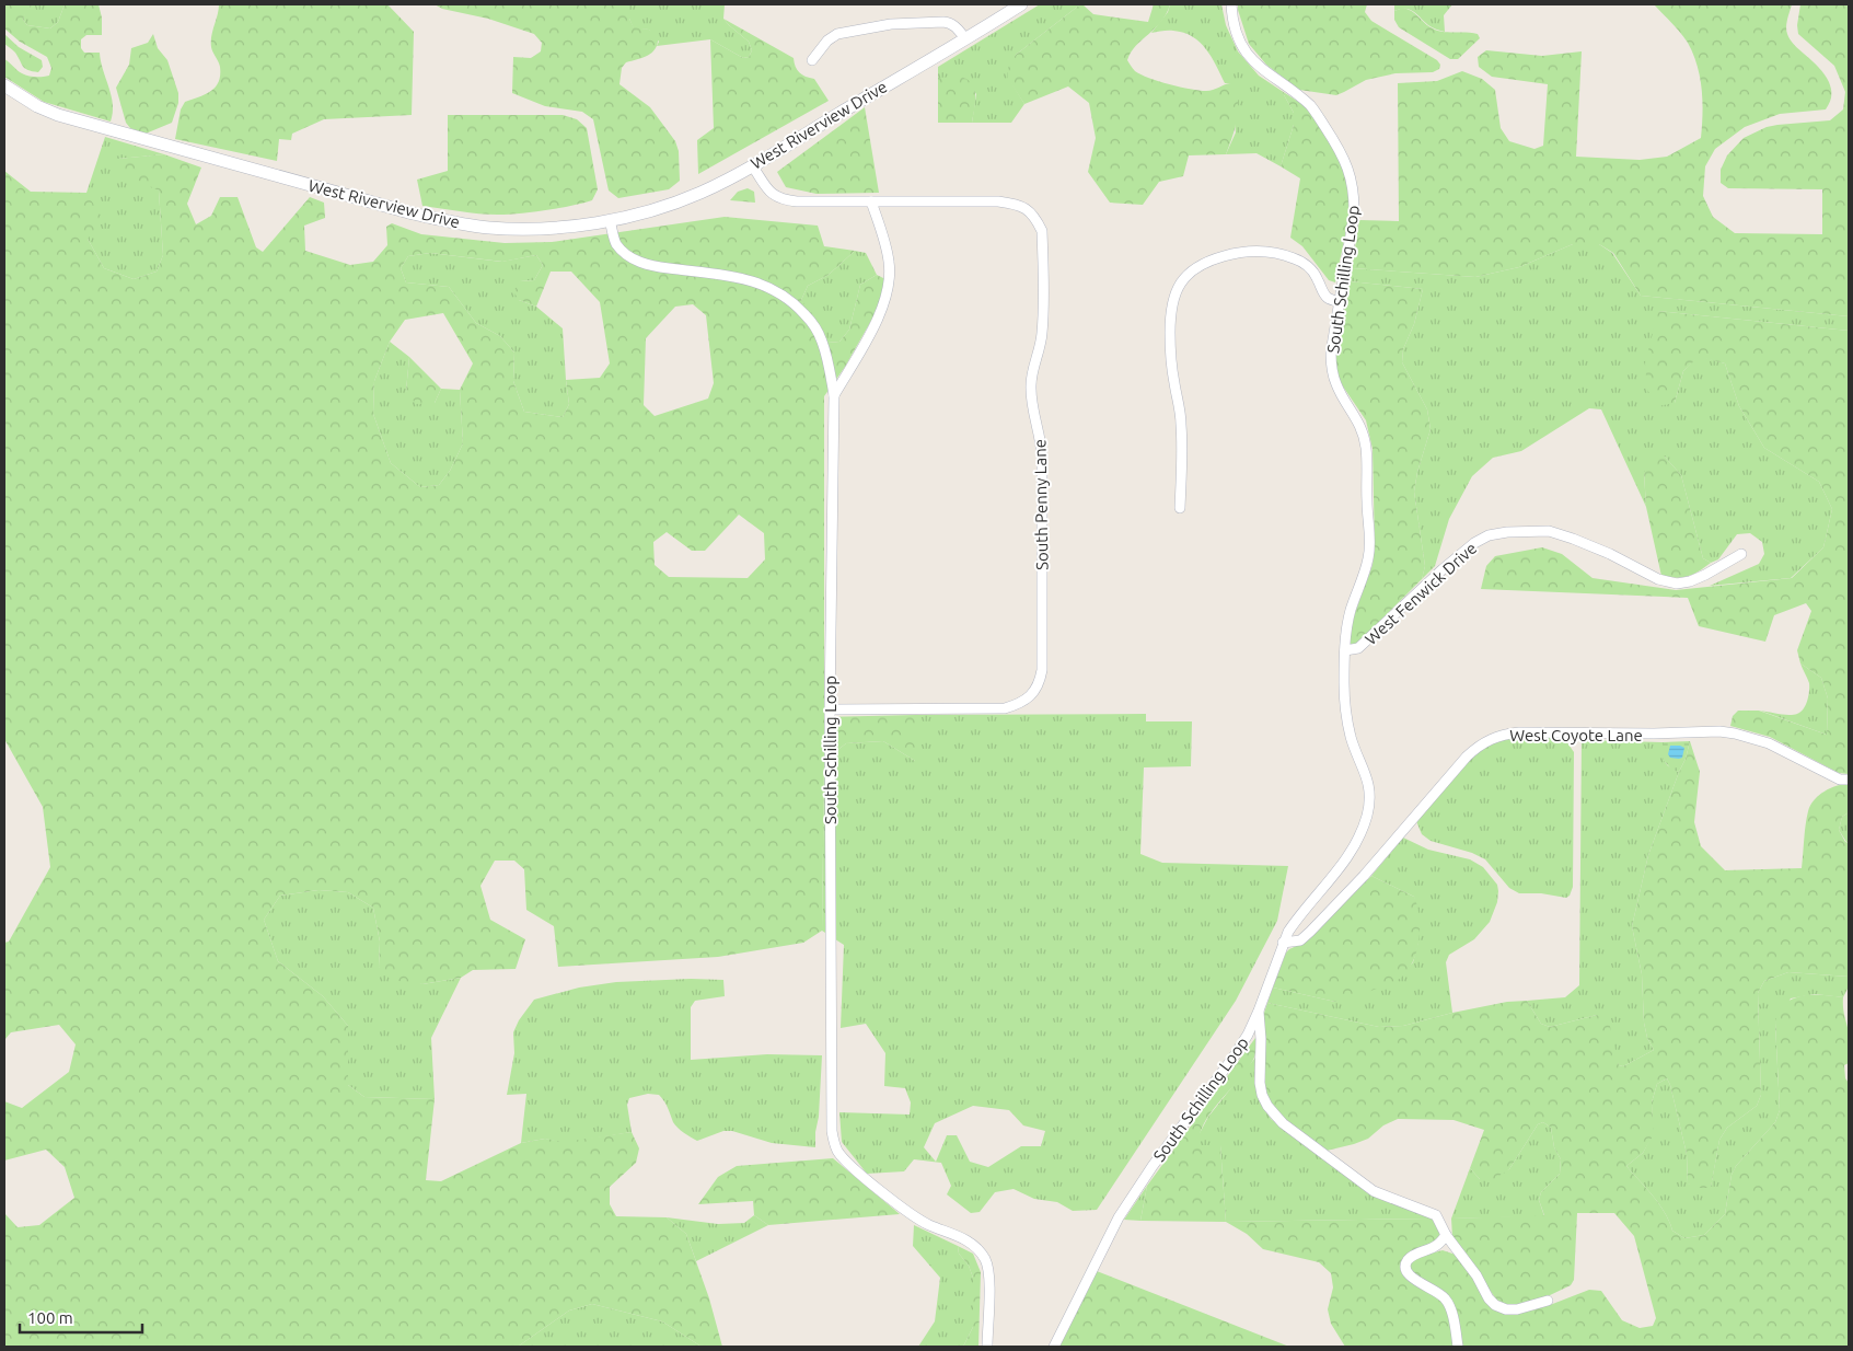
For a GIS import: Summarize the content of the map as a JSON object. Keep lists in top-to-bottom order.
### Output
{
  "streets": {
    "street": [
      "West Riverview Drive",
      "South Schilling Loop",
      "South Penny Lane",
      "West Fenwick Drive",
      "West Coyote Lane"
    ]
  },
  "crossings": [
    ["West Riverview Drive", "South Schilling Loop"],
    ["West Riverview Drive", "South Penny Lane"],
    ["South Schilling Loop", "South Penny Lane"],
    ["South Schilling Loop", "West Fenwick Drive"],
    ["South Schilling Loop", "West Coyote Lane"]
  ],
  "scale_bar": "100 m"
}
